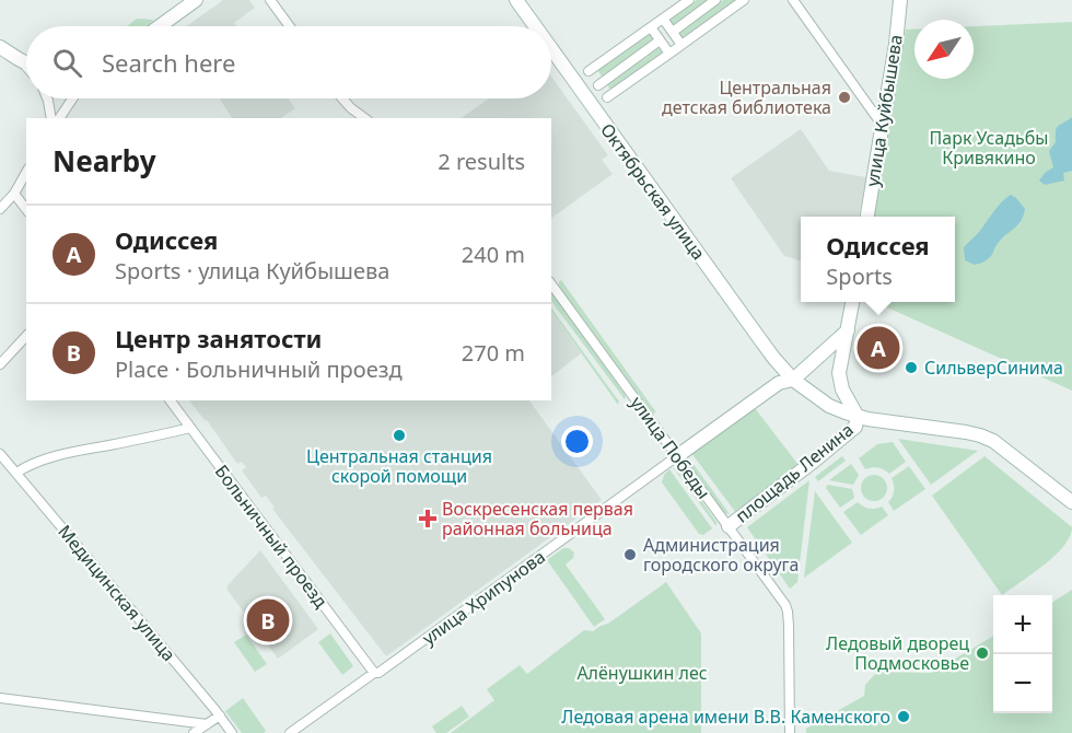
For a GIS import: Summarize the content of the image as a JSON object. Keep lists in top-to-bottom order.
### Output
{
  "streets": {
    "main road": ["улица Куйбышева", "Октябрьская улица", "площадь Ленина"],
    "street": [
      "улица Победы",
      "Больничный проезд",
      "Медицинская улица",
      "улица Хрипунова"
    ]
  },
  "crossings": [
    ["Октябрьская улица", "площадь Ленина"],
    ["улица Победы", "площадь Ленина"],
    ["улица Победы", "улица Хрипунова"],
    ["Больничный проезд", "улица Хрипунова"]
  ],
  "parks": ["Парк Усадьбы Кривякино", "Алёнушкин лес"],
  "places": {
    "other": [
      "Центральная детская библиотека",
      "СильверСинима",
      "Центральная станция скорой помощи",
      "Администрация городского округа",
      "Ледовый дворец Подмосковье",
      "Ледовая арена имени В.В. Каменского"
    ],
    "health": ["Воскресенская первая районная больница"]
  },
  "north": "bottom left",
  "page": {
    "search": "Search here",
    "heading": ["Nearby", "2 results"],
    "list": [
      {
        "mark": "A",
        "name": "Одиссея",
        "note": "Sports · улица Куйбышева",
        "value": "240 m"
      },
      {
        "mark": "B",
        "name": "Центр занятости",
        "note": "Place · Больничный проезд",
        "value": "270 m"
      }
    ],
    "popup": ["Одиссея", "Sports"],
    "pins": ["A", "B"],
    "map_buttons": ["+", "−"]
  }
}
